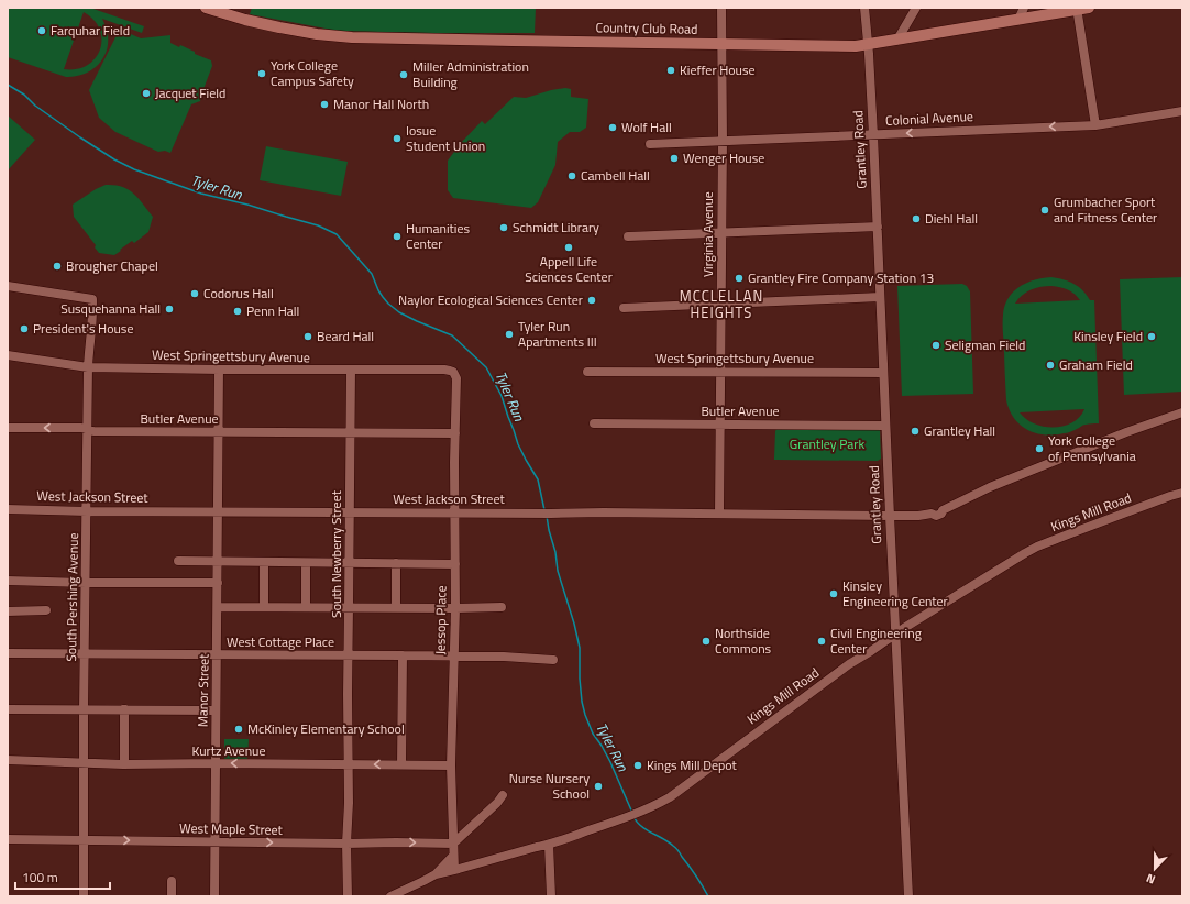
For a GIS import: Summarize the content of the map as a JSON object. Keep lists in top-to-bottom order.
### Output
{
  "streets": {
    "main road": ["Country Club Road"],
    "street": [
      "Colonial Avenue",
      "Grantley Road",
      "Virginia Avenue",
      "West Springettsbury Avenue",
      "Butler Avenue",
      "West Jackson Street",
      "Kings Mill Road",
      "South Newberry Street",
      "South Pershing Avenue",
      "Jessop Place",
      "West Cottage Place",
      "Manor Street",
      "Kurtz Avenue",
      "West Maple Street"
    ]
  },
  "crossings": [
    ["Country Club Road", "Grantley Road"],
    ["Country Club Road", "Virginia Avenue"],
    ["Colonial Avenue", "Grantley Road"],
    ["Colonial Avenue", "Virginia Avenue"],
    ["Grantley Road", "West Springettsbury Avenue"],
    ["Grantley Road", "Butler Avenue"],
    ["Grantley Road", "West Jackson Street"],
    ["Grantley Road", "Kings Mill Road"],
    ["Virginia Avenue", "West Springettsbury Avenue"],
    ["Virginia Avenue", "Butler Avenue"],
    ["Virginia Avenue", "West Jackson Street"],
    ["West Springettsbury Avenue", "South Newberry Street"],
    ["West Springettsbury Avenue", "South Pershing Avenue"],
    ["West Springettsbury Avenue", "Jessop Place"],
    ["West Springettsbury Avenue", "Manor Street"],
    ["Butler Avenue", "South Newberry Street"],
    ["Butler Avenue", "South Pershing Avenue"],
    ["Butler Avenue", "Jessop Place"],
    ["Butler Avenue", "Manor Street"],
    ["West Jackson Street", "South Newberry Street"],
    ["West Jackson Street", "South Pershing Avenue"],
    ["West Jackson Street", "Jessop Place"],
    ["West Jackson Street", "Manor Street"],
    ["Kings Mill Road", "Jessop Place"],
    ["South Newberry Street", "West Cottage Place"],
    ["South Newberry Street", "Kurtz Avenue"],
    ["South Newberry Street", "West Maple Street"],
    ["South Pershing Avenue", "West Cottage Place"],
    ["South Pershing Avenue", "Kurtz Avenue"],
    ["South Pershing Avenue", "West Maple Street"],
    ["Jessop Place", "West Cottage Place"],
    ["Jessop Place", "Kurtz Avenue"],
    ["Jessop Place", "West Maple Street"],
    ["West Cottage Place", "Manor Street"],
    ["Manor Street", "Kurtz Avenue"],
    ["Manor Street", "West Maple Street"]
  ],
  "one_way": ["Colonial Avenue", "Kurtz Avenue", "West Maple Street"],
  "districts": ["MCCLELLAN HEIGHTS"],
  "water": ["Tyler Run"],
  "parks": ["Grantley Park"],
  "places": [
    "Farquhar Field",
    "Kieffer House",
    "York College Campus Safety",
    "Miller Administration Building",
    "Jacquet Field",
    "Manor Hall North",
    "Wolf Hall",
    "Iosue Student Union",
    "Wenger House",
    "Cambell Hall",
    "Grumbacher Sport and Fitness Center",
    "Diehl Hall",
    "Schmidt Library",
    "Humanities Center",
    "Appell Life Sciences Center",
    "Brougher Chapel",
    "Grantley Fire Company Station 13",
    "Codorus Hall",
    "Naylor Ecological Sciences Center",
    "Susquehanna Hall",
    "Penn Hall",
    "President's House",
    "Tyler Run Apartments III",
    "Beard Hall",
    "Kinsley Field",
    "Seligman Field",
    "Graham Field",
    "Grantley Hall",
    "York College of Pennsylvania",
    "Kinsley Engineering Center",
    "Northside Commons",
    "Civil Engineering Center",
    "McKinley Elementary School",
    "Kings Mill Depot",
    "Nurse Nursery School"
  ],
  "scale_bar": "100 m",
  "north": "bottom"
}
